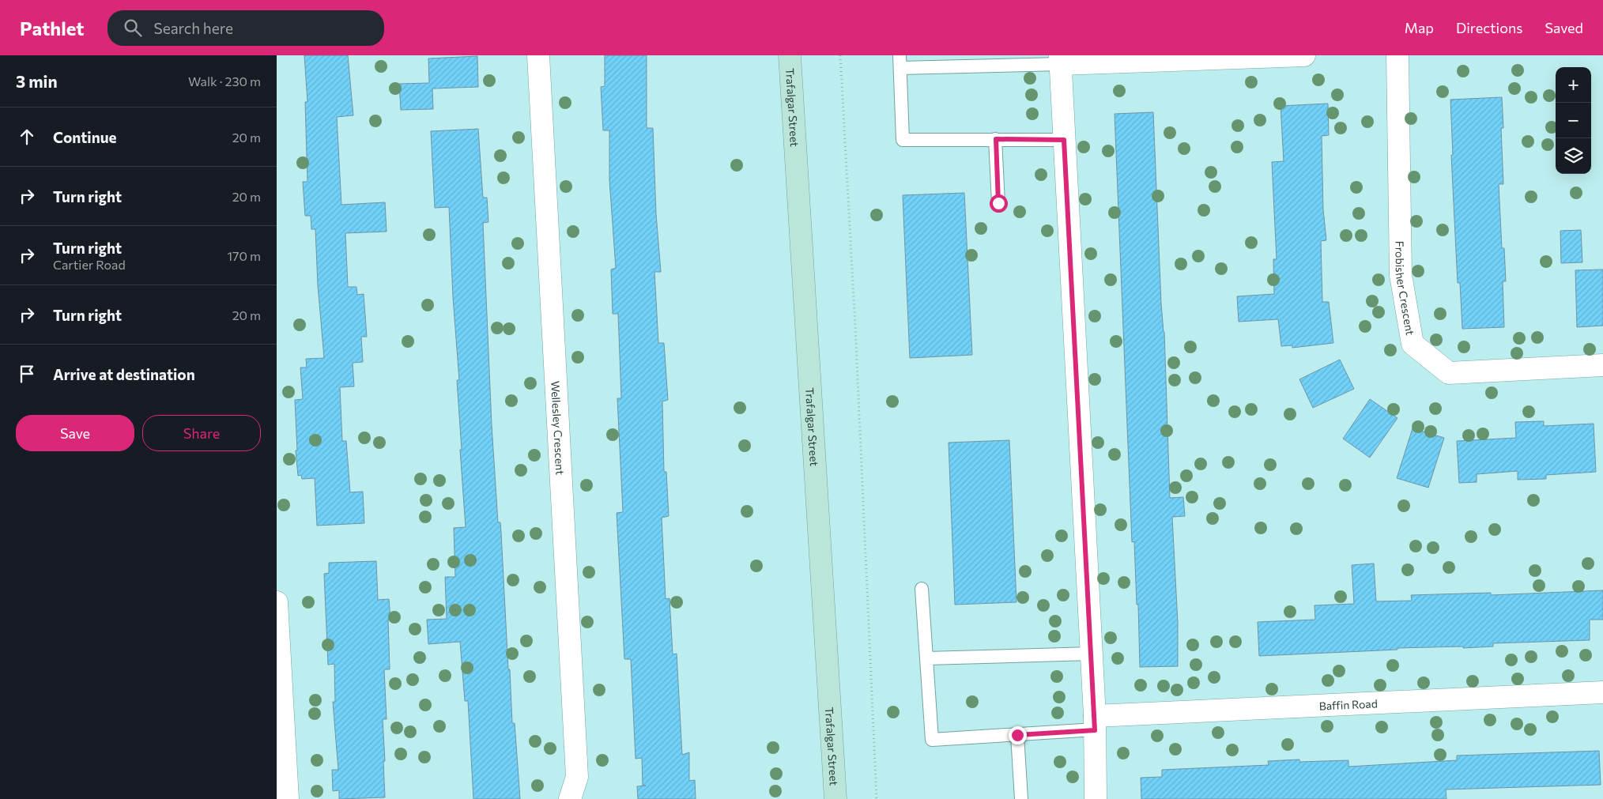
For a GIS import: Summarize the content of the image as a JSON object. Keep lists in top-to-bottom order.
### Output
{
  "streets": {
    "main road": ["Trafalgar Street"],
    "street": ["Frobisher Crescent", "Wellesley Crescent", "Baffin Road"]
  },
  "page": {
    "header": "Pathlet",
    "search": "Search here",
    "nav": ["Map", "Directions", "Saved"],
    "heading": ["3 min", "Walk · 230 m"],
    "map_buttons": ["+", "−"],
    "list": [
      ["Continue", "20 m"],
      ["Turn right", "20 m"],
      ["Turn right", "Cartier Road", "170 m"],
      ["Turn right", "20 m"],
      "Arrive at destination"
    ],
    "buttons": ["Save", "Share"]
  }
}
